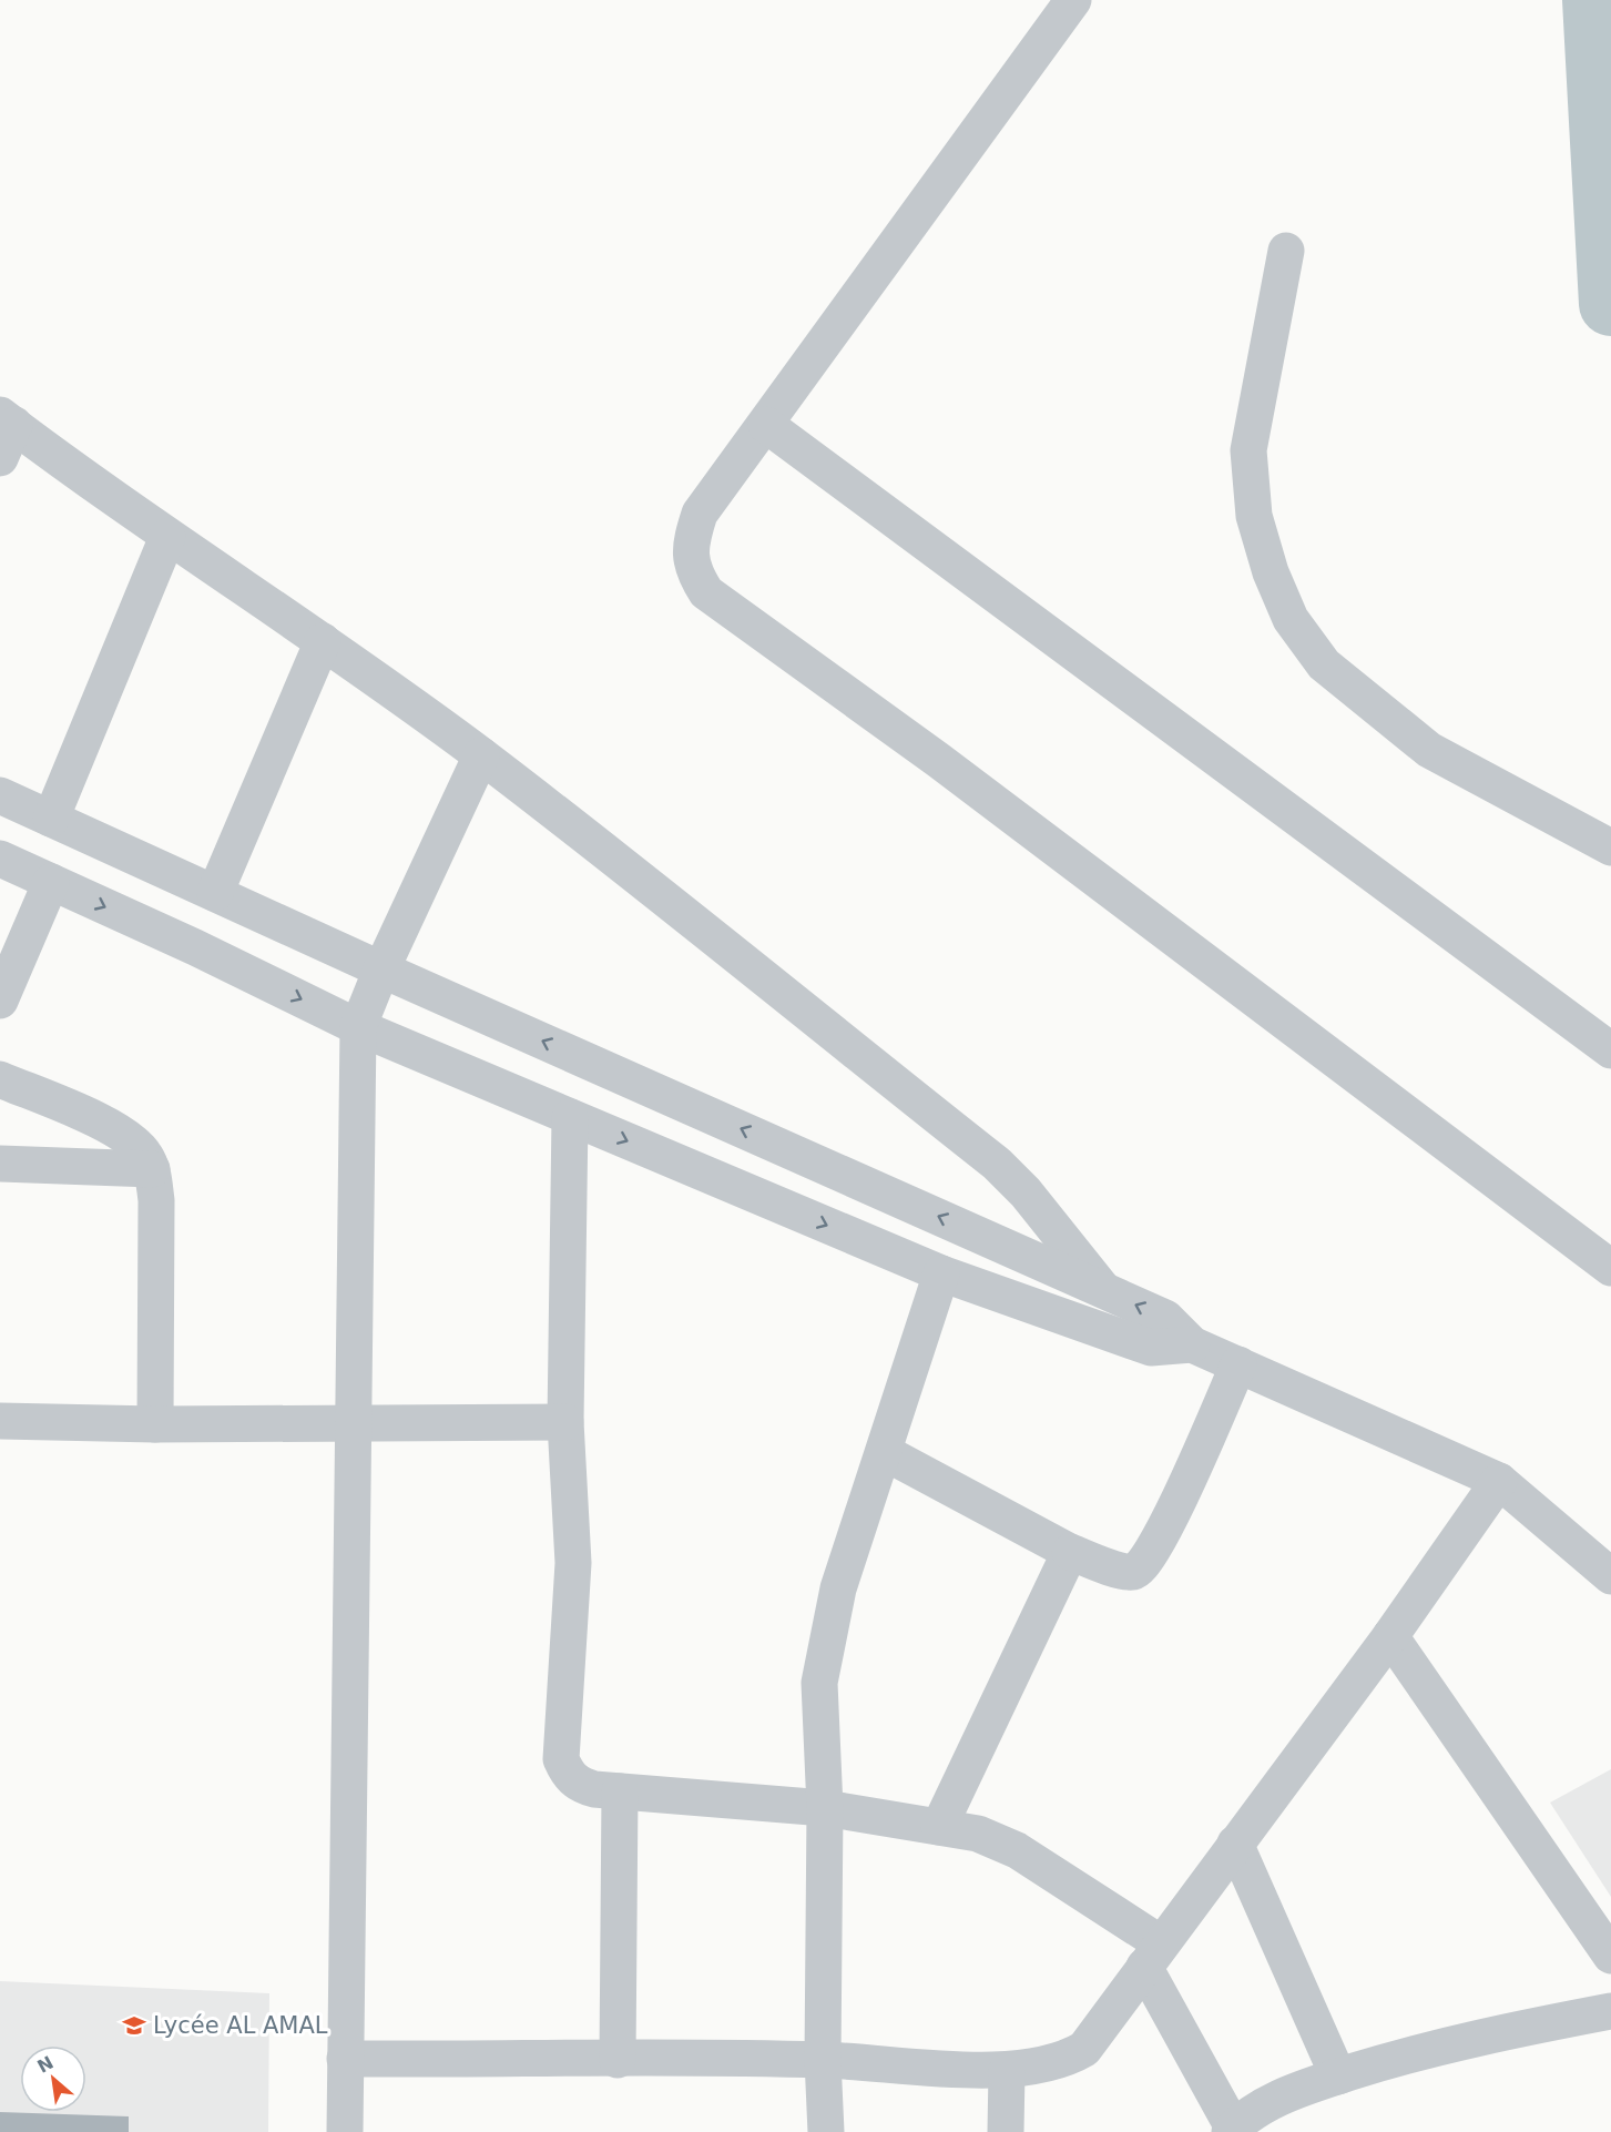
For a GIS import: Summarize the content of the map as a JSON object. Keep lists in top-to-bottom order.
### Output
{
  "places": {
    "school or university": ["Lycée AL AMAL"]
  },
  "north": "top left"
}
